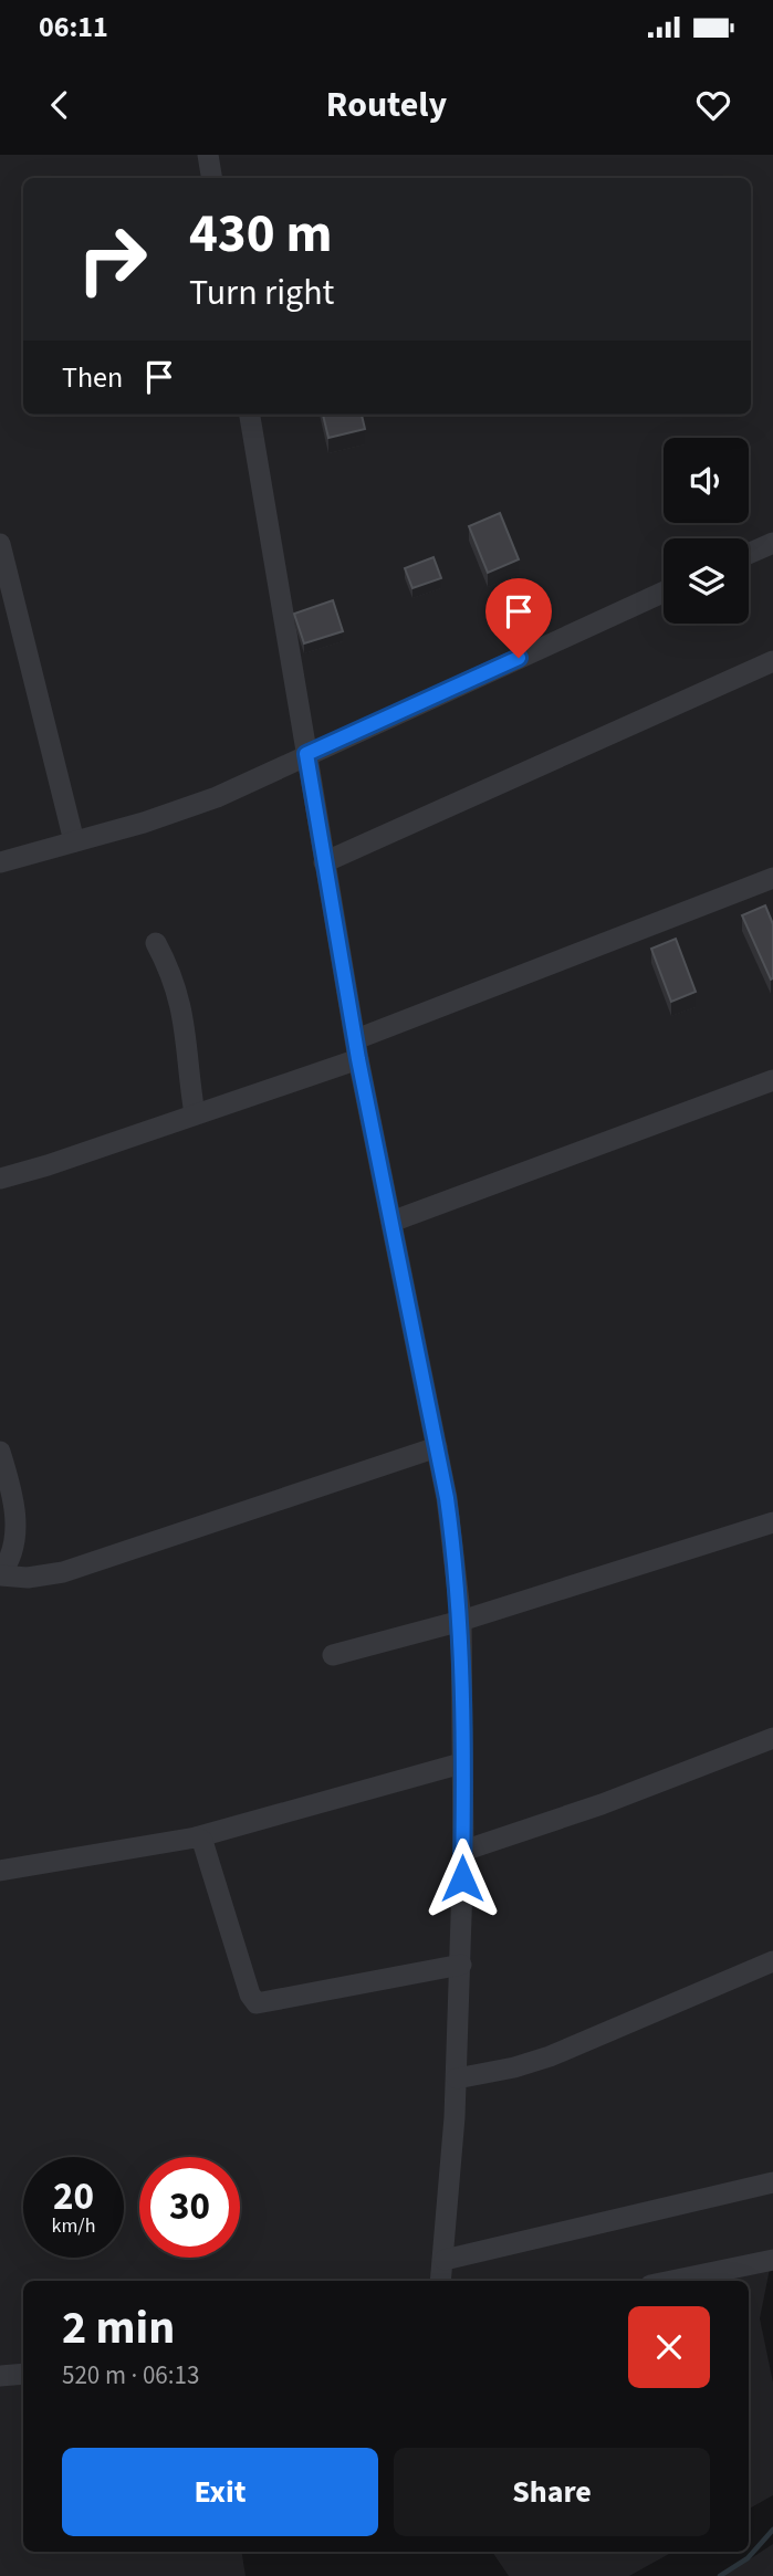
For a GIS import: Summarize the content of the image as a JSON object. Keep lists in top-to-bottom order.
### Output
{
  "page": {
    "status": "06:11",
    "header": "Routely",
    "turn": ["430 m", "Turn right"],
    "then": "Then",
    "speed": "20 km/h",
    "limit": "30",
    "heading": ["2 min", "520 m · 06:13"],
    "buttons": ["Exit", "Share"]
  }
}
